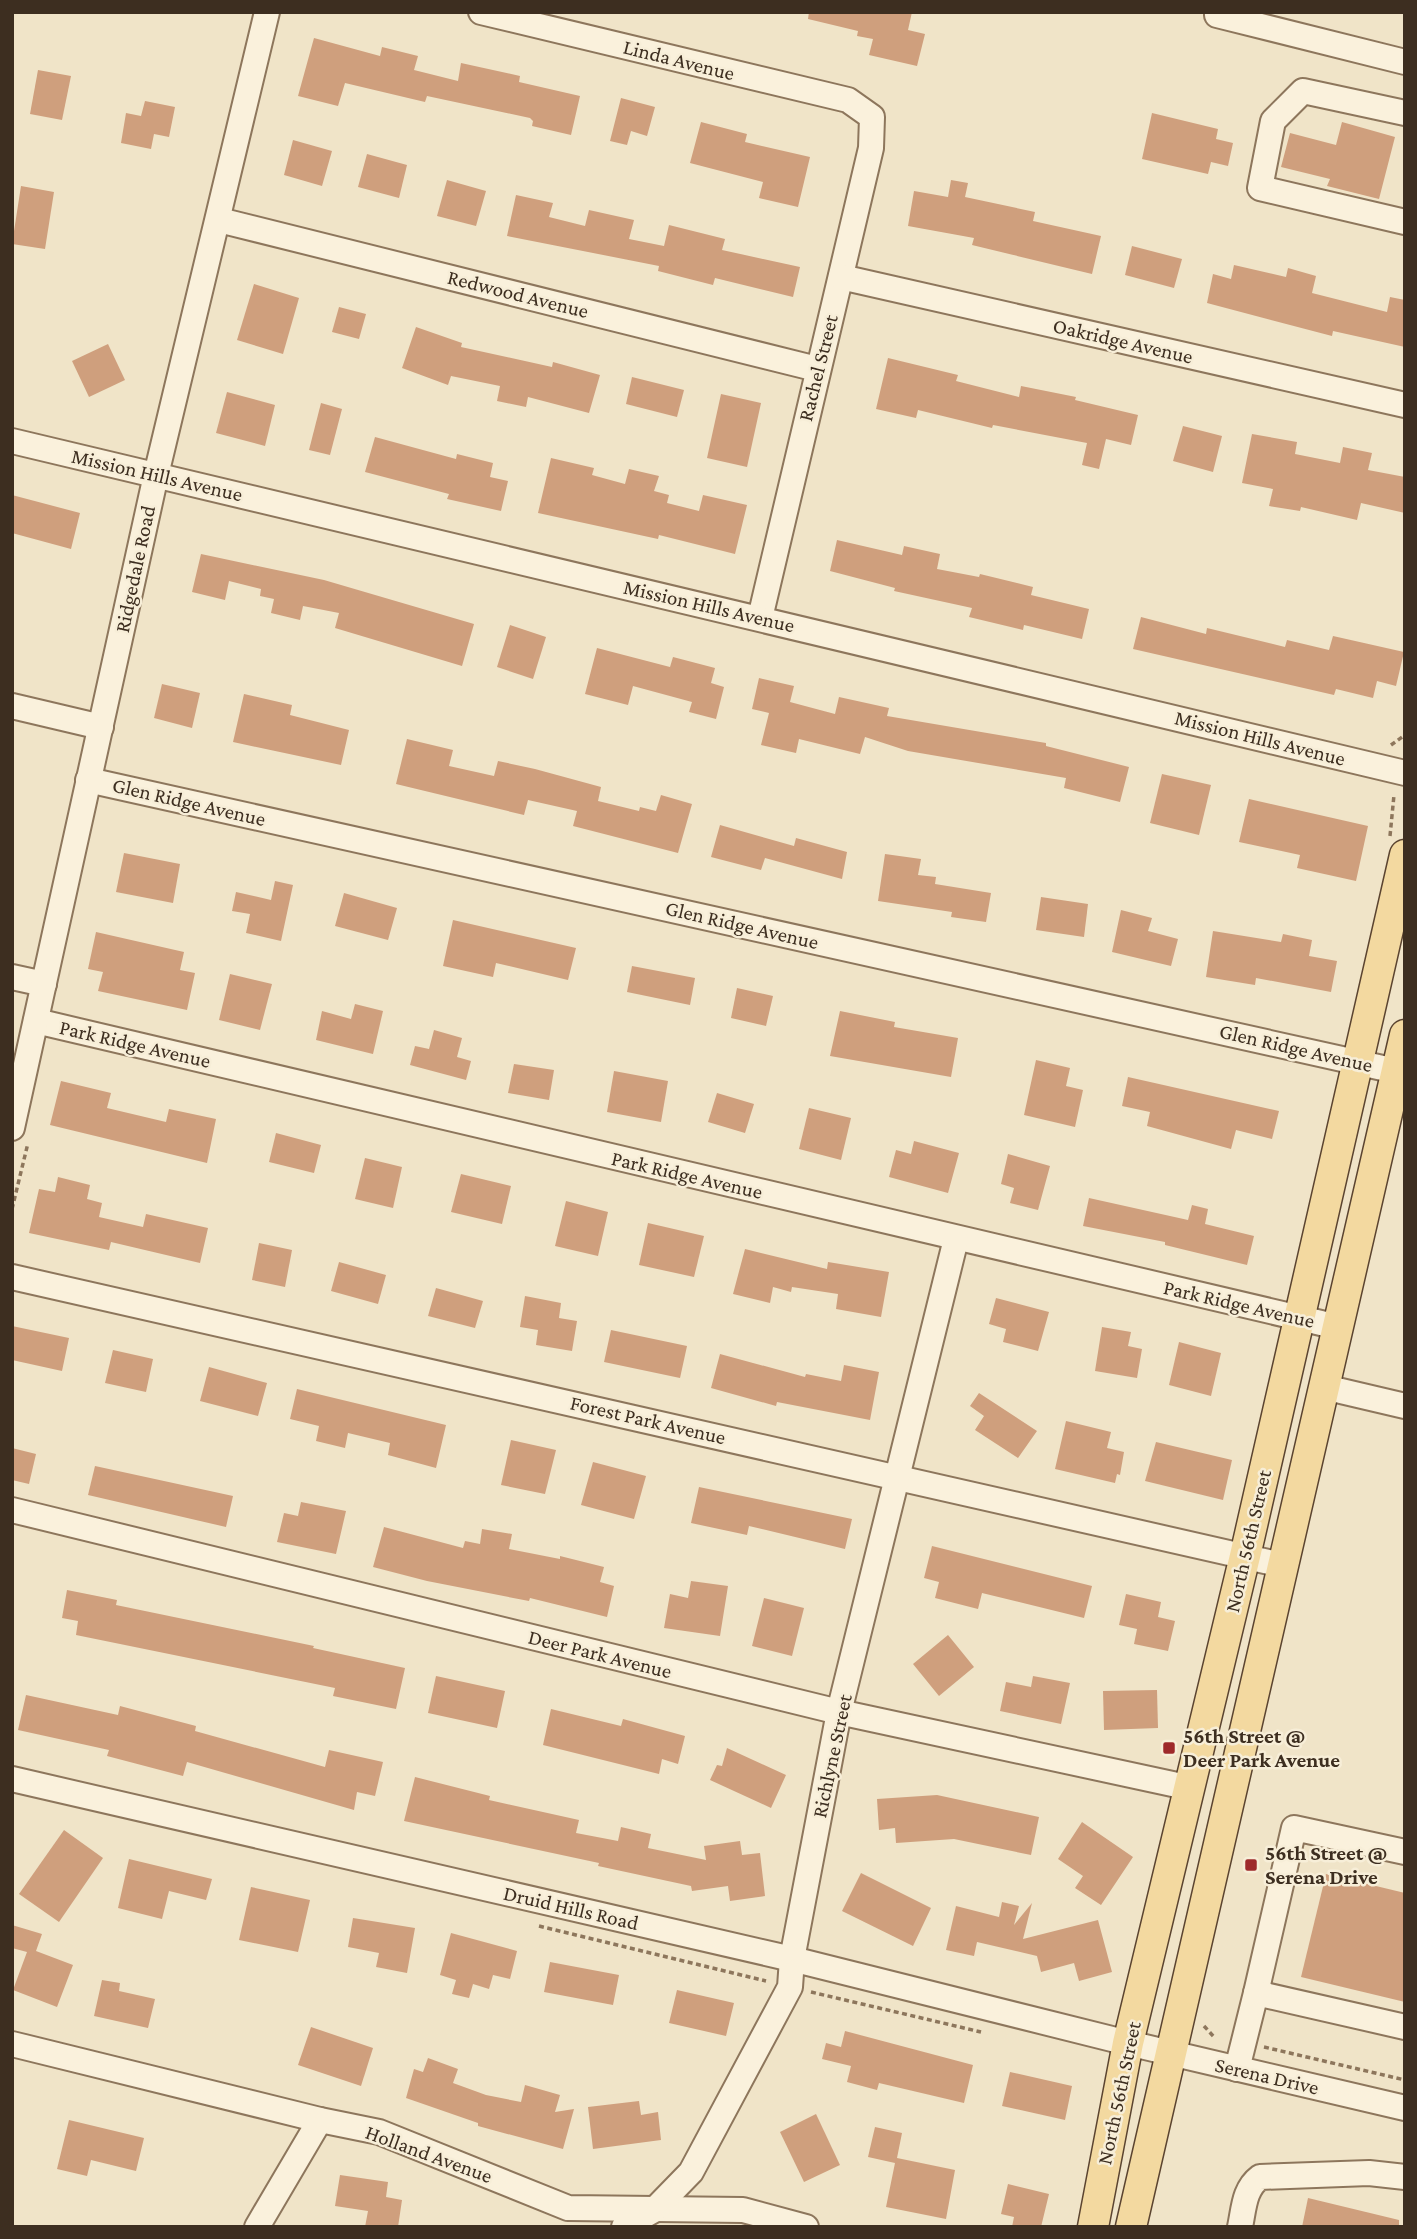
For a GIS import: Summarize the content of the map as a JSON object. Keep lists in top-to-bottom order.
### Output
{
  "streets": {
    "main road": ["North 56th Street"],
    "street": [
      "Linda Avenue",
      "Redwood Avenue",
      "Oakridge Avenue",
      "Rachel Street",
      "Mission Hills Avenue",
      "Ridgedale Road",
      "Glen Ridge Avenue",
      "Park Ridge Avenue",
      "Forest Park Avenue",
      "Deer Park Avenue",
      "Richlyne Street",
      "Druid Hills Road",
      "Serena Drive",
      "Holland Avenue"
    ]
  },
  "crossings": [
    ["Linda Avenue", "Rachel Street"],
    ["Redwood Avenue", "Rachel Street"],
    ["Redwood Avenue", "Ridgedale Road"],
    ["Oakridge Avenue", "Rachel Street"],
    ["Rachel Street", "Mission Hills Avenue"],
    ["Mission Hills Avenue", "Ridgedale Road"],
    ["Ridgedale Road", "Glen Ridge Avenue"],
    ["Ridgedale Road", "Park Ridge Avenue"],
    ["Glen Ridge Avenue", "North 56th Street"],
    ["Park Ridge Avenue", "North 56th Street"],
    ["Park Ridge Avenue", "Richlyne Street"],
    ["Forest Park Avenue", "North 56th Street"],
    ["Forest Park Avenue", "Richlyne Street"],
    ["North 56th Street", "Deer Park Avenue"],
    ["North 56th Street", "Druid Hills Road"],
    ["North 56th Street", "Serena Drive"],
    ["Deer Park Avenue", "Richlyne Street"],
    ["Richlyne Street", "Druid Hills Road"],
    ["Richlyne Street", "Holland Avenue"],
    ["Druid Hills Road", "Serena Drive"]
  ],
  "places": {
    "transit": ["56th Street @ Deer Park Avenue", "56th Street @ Serena Drive"]
  }
}
